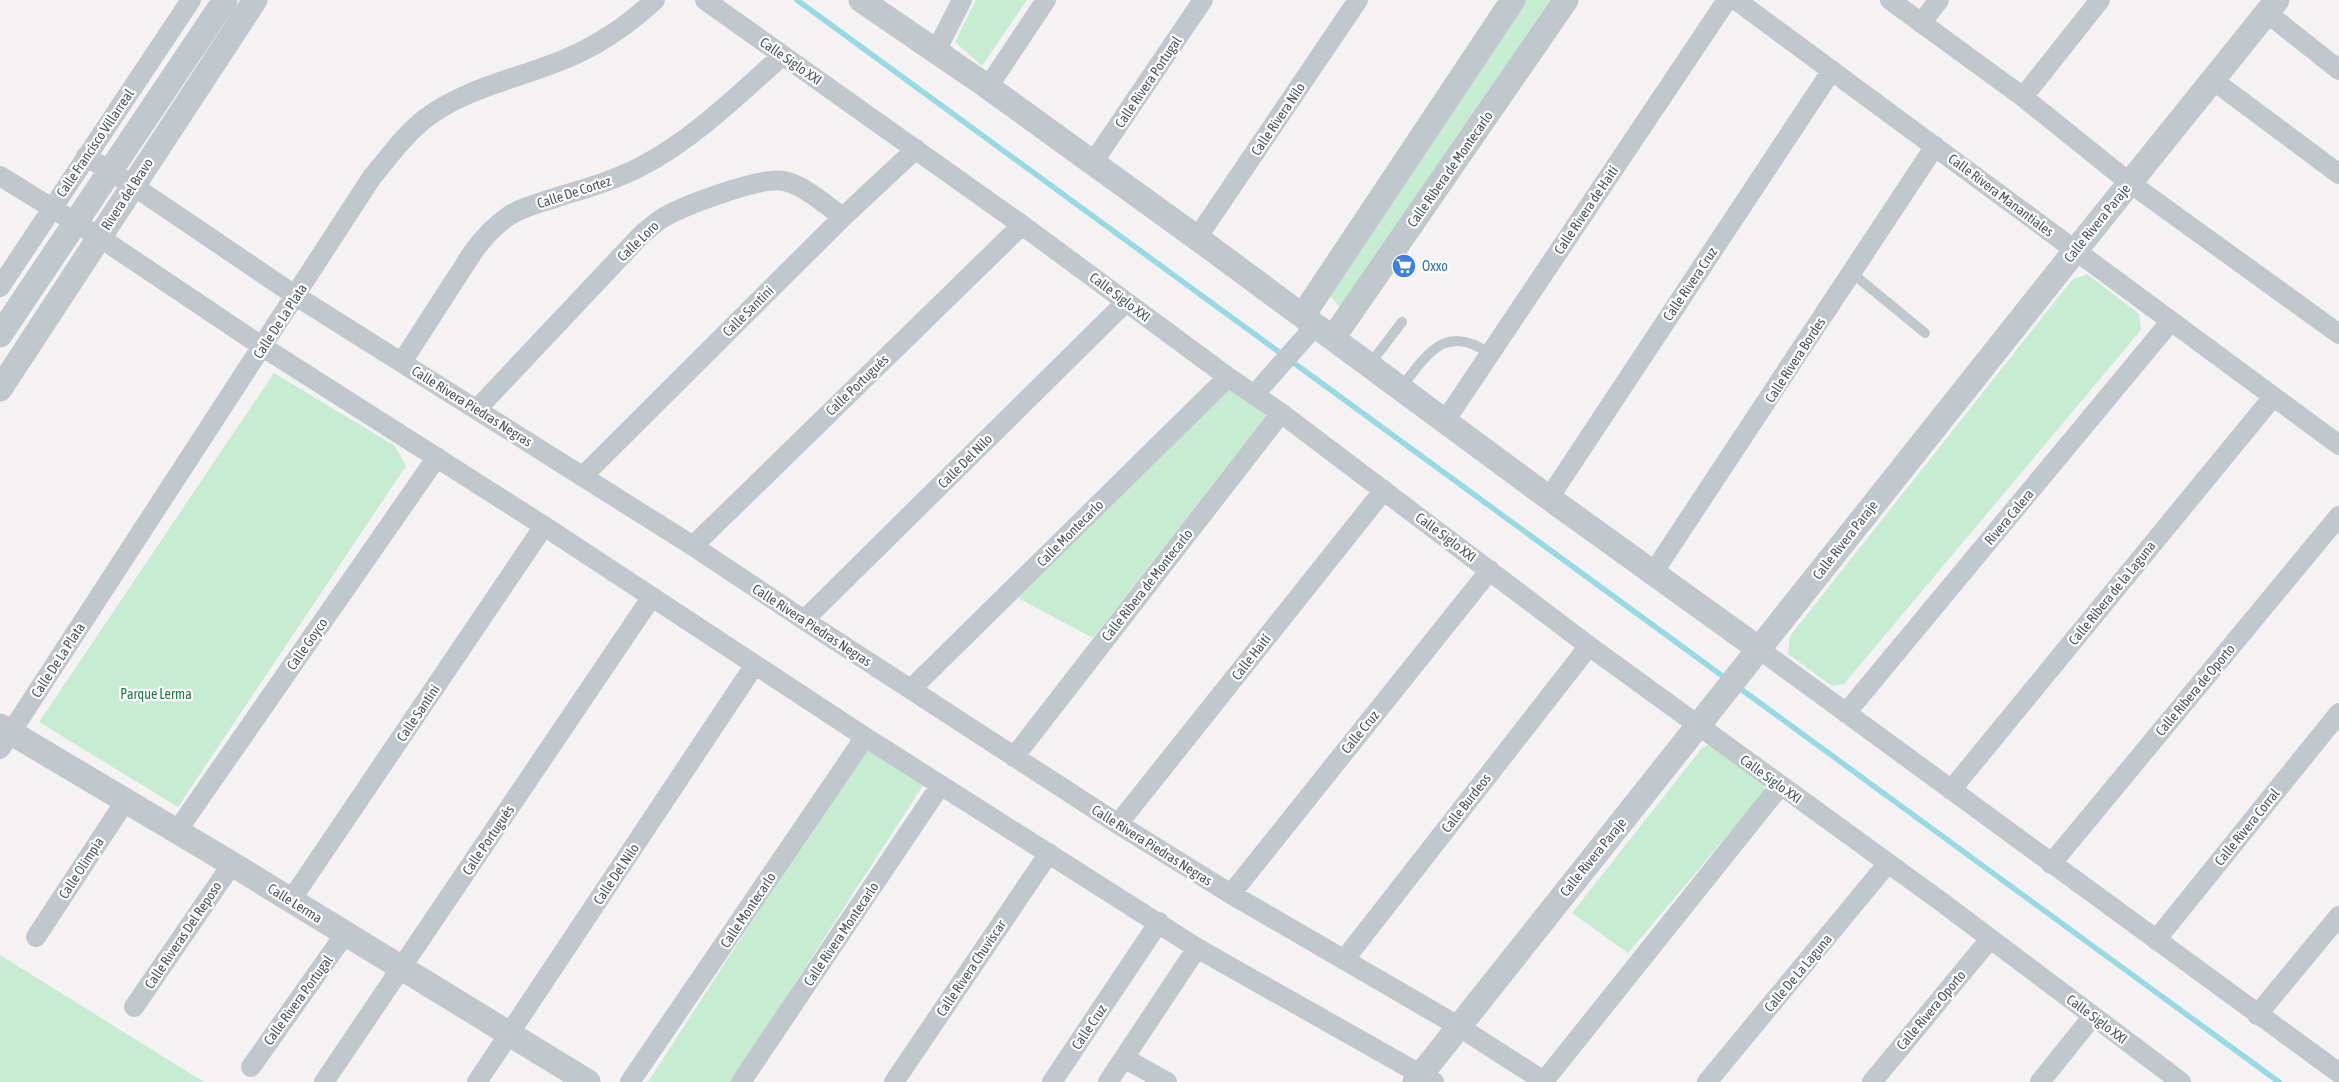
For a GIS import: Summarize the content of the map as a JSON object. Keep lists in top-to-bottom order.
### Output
{
  "streets": {
    "street": [
      "Calle Siglo XXI",
      "Calle Rivera Portugal",
      "Calle Rivera Nilo",
      "Calle Francisco Villarreal",
      "Calle Ribera de Montecarlo",
      "Calle De Cortez",
      "Rivera del Bravo",
      "Calle Rivera Manantiales",
      "Calle Rivera de Haití",
      "Calle Rivera Paraje",
      "Calle Loro",
      "Calle Rivera Cruz",
      "Calle Santini",
      "Calle De La Plata",
      "Calle Rivera Bordes",
      "Calle Portugués",
      "Calle Rivera Piedras Negras",
      "Calle Del Nilo",
      "Rivera Calera",
      "Calle Montecarlo",
      "Calle Ribera de la Laguna",
      "Calle Goyco",
      "Calle Haití",
      "Calle Ribera de Oporto",
      "Calle Cruz",
      "Calle Burdeos",
      "Calle Rivera Corral",
      "Calle Olimpia",
      "Calle Lerma",
      "Calle Rivera Montecarlo",
      "Calle Riveras Del Reposo",
      "Calle Rivera Chuviscar",
      "Calle De La Laguna",
      "Calle Rivera Oporto"
    ]
  },
  "crossings": [
    ["Calle Siglo XXI", "Calle Ribera de Montecarlo"],
    ["Calle Siglo XXI", "Calle De Cortez"],
    ["Calle Siglo XXI", "Calle Rivera Paraje"],
    ["Calle Siglo XXI", "Calle Santini"],
    ["Calle Siglo XXI", "Calle Portugués"],
    ["Calle Siglo XXI", "Calle Del Nilo"],
    ["Calle Siglo XXI", "Calle Montecarlo"],
    ["Calle Siglo XXI", "Calle Haití"],
    ["Calle Siglo XXI", "Calle Cruz"],
    ["Calle Siglo XXI", "Calle Burdeos"],
    ["Calle Siglo XXI", "Calle De La Laguna"],
    ["Calle Siglo XXI", "Calle Rivera Oporto"],
    ["Calle Rivera Portugal", "Calle Lerma"],
    ["Calle Francisco Villarreal", "Calle Rivera Piedras Negras"],
    ["Calle Ribera de Montecarlo", "Calle Rivera Piedras Negras"],
    ["Calle De Cortez", "Calle Rivera Piedras Negras"],
    ["Rivera del Bravo", "Calle Rivera Piedras Negras"],
    ["Calle Rivera Manantiales", "Calle Rivera Paraje"],
    ["Calle Rivera Manantiales", "Calle Rivera Cruz"],
    ["Calle Rivera Manantiales", "Calle Rivera Bordes"],
    ["Calle Rivera Manantiales", "Rivera Calera"],
    ["Calle Rivera Manantiales", "Calle Ribera de la Laguna"],
    ["Calle Rivera Paraje", "Calle Rivera Piedras Negras"],
    ["Calle Loro", "Calle Santini"],
    ["Calle Loro", "Calle Rivera Piedras Negras"],
    ["Calle Santini", "Calle Rivera Piedras Negras"],
    ["Calle Santini", "Calle Lerma"],
    ["Calle De La Plata", "Calle Rivera Piedras Negras"],
    ["Calle De La Plata", "Calle Lerma"],
    ["Calle Portugués", "Calle Rivera Piedras Negras"],
    ["Calle Portugués", "Calle Lerma"],
    ["Calle Rivera Piedras Negras", "Calle Del Nilo"],
    ["Calle Rivera Piedras Negras", "Calle Montecarlo"],
    ["Calle Rivera Piedras Negras", "Calle Haití"],
    ["Calle Rivera Piedras Negras", "Calle Cruz"],
    ["Calle Rivera Piedras Negras", "Calle Burdeos"],
    ["Calle Del Nilo", "Calle Lerma"],
    ["Calle Goyco", "Calle Lerma"],
    ["Calle Olimpia", "Calle Lerma"],
    ["Calle Lerma", "Calle Riveras Del Reposo"]
  ],
  "parks": ["Parque Lerma"],
  "places": {
    "supermarket": ["Oxxo"]
  }
}
